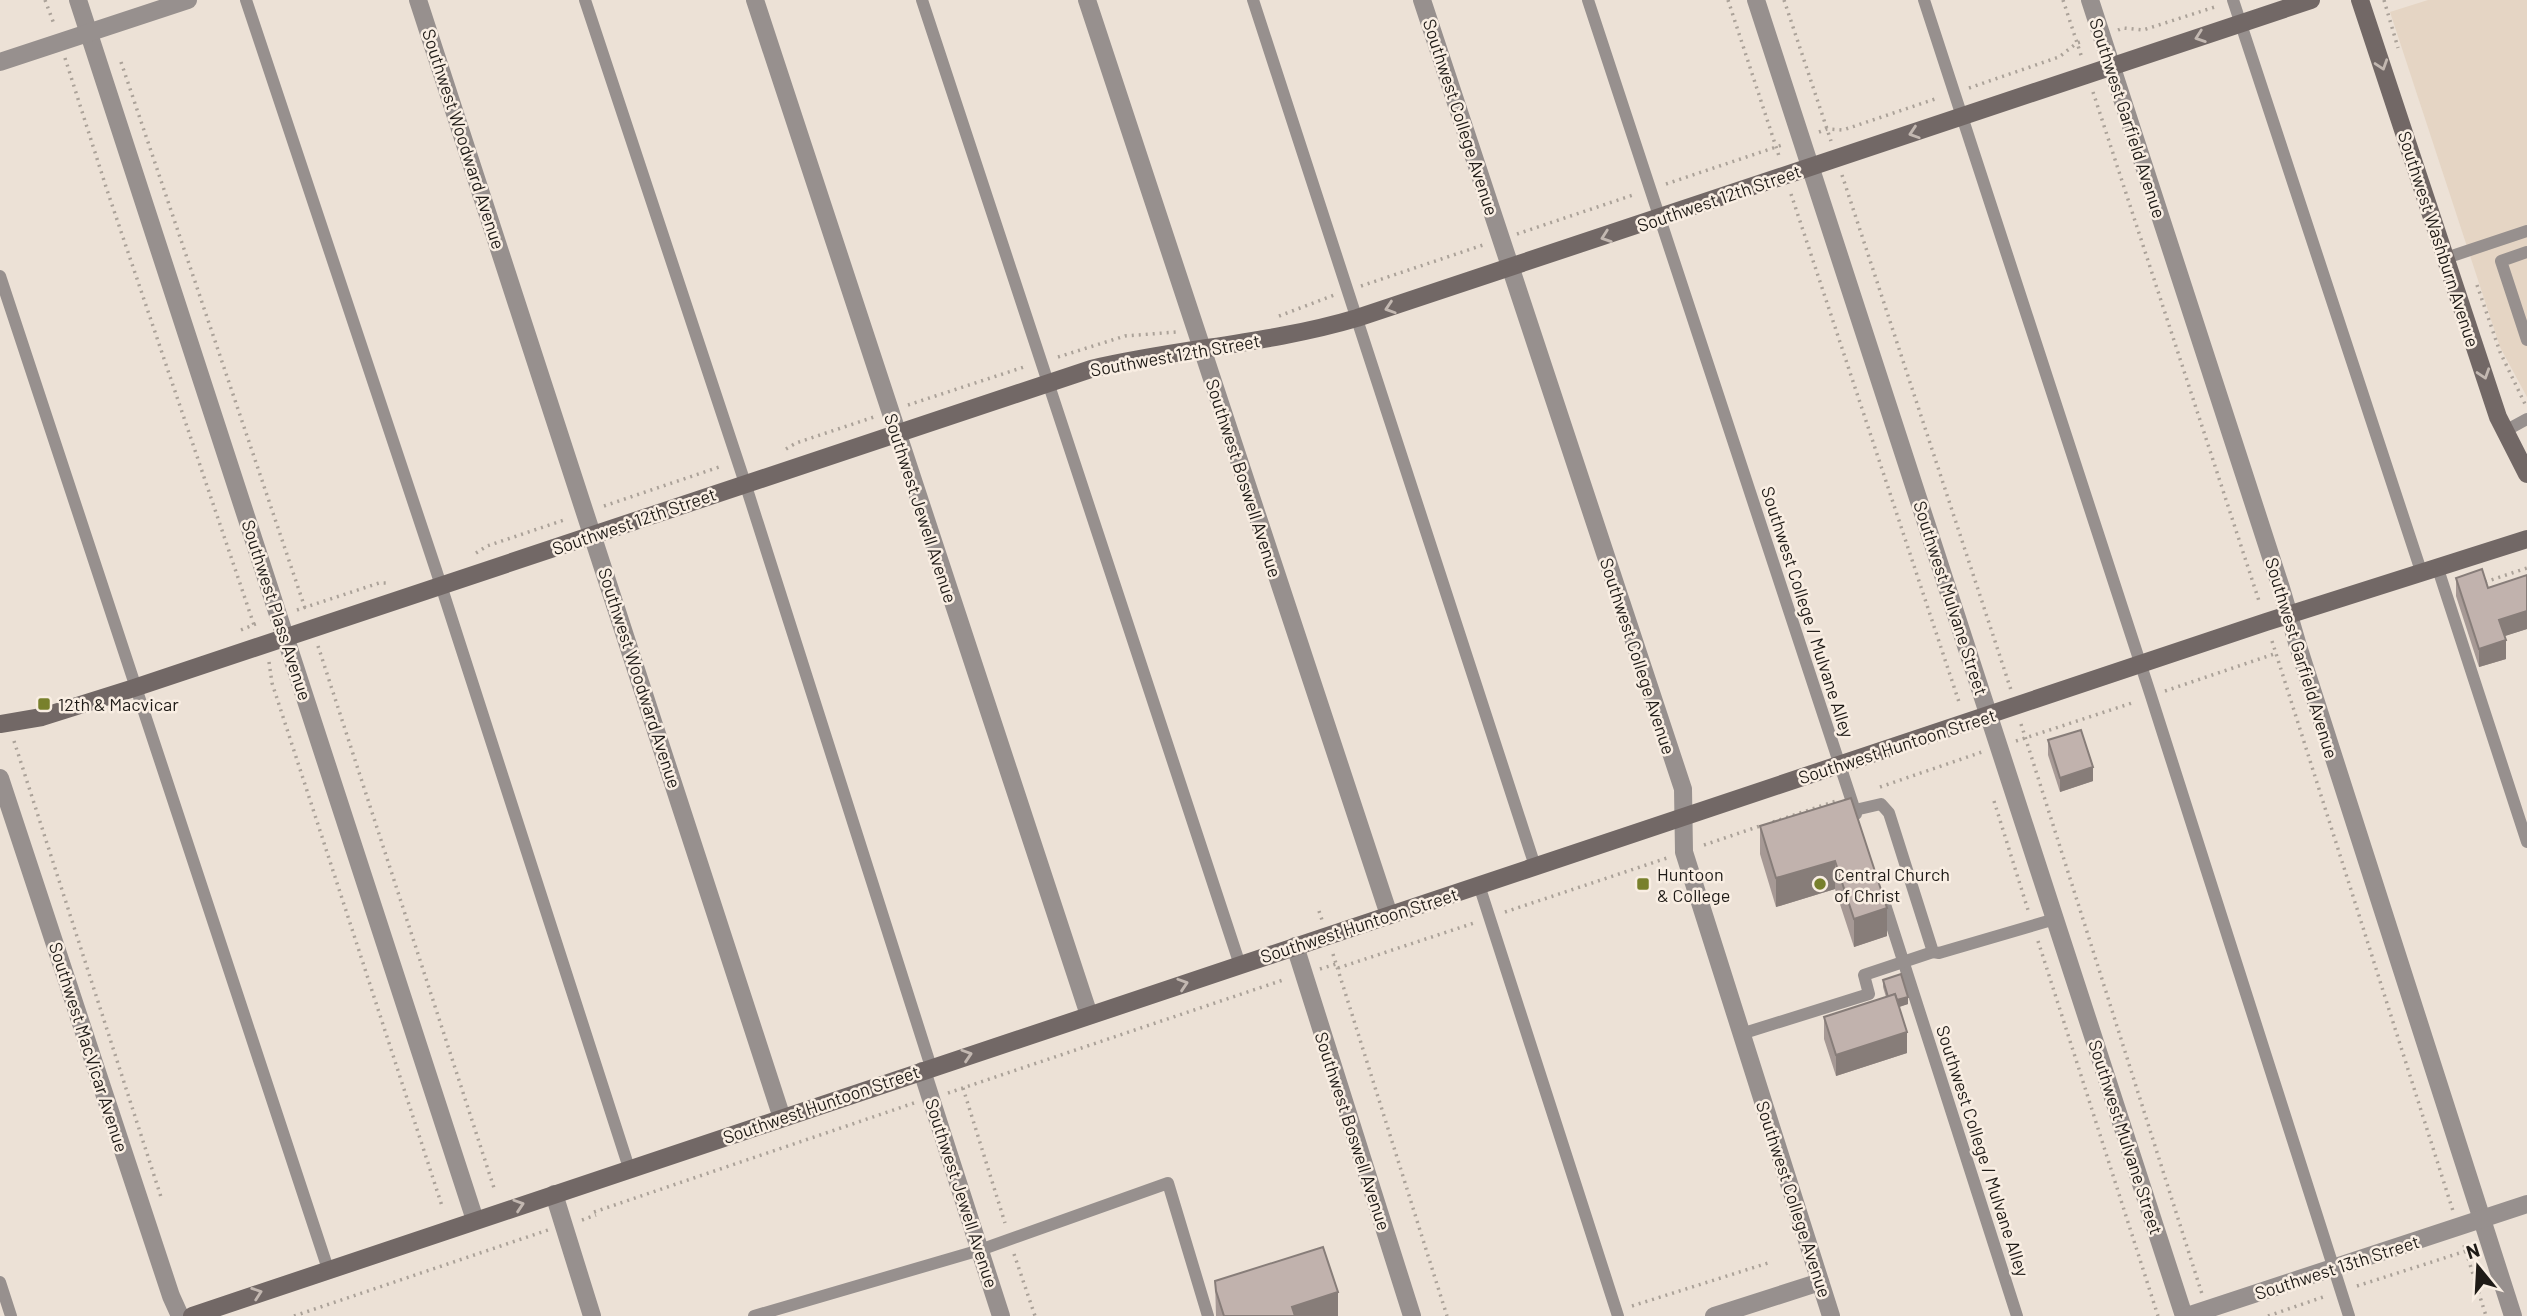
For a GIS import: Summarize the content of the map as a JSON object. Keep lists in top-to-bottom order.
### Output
{
  "streets": {
    "main road": ["Southwest 12th Street", "Southwest Washburn Avenue", "Southwest Huntoon Street"],
    "street": [
      "Southwest College Avenue",
      "Southwest Garfield Avenue",
      "Southwest Woodward Avenue",
      "Southwest Boswell Avenue",
      "Southwest Jewell Avenue",
      "Southwest Mulvane Street",
      "Southwest Plass Avenue",
      "Southwest MacVicar Avenue",
      "Southwest 13th Street"
    ],
    "lane": ["Southwest College / Mulvane Alley"]
  },
  "crossings": [
    ["Southwest College Avenue", "Southwest 12th Street"],
    ["Southwest College Avenue", "Southwest Huntoon Street"],
    ["Southwest Garfield Avenue", "Southwest 12th Street"],
    ["Southwest Garfield Avenue", "Southwest Huntoon Street"],
    ["Southwest Garfield Avenue", "Southwest 13th Street"],
    ["Southwest Woodward Avenue", "Southwest 12th Street"],
    ["Southwest Woodward Avenue", "Southwest Huntoon Street"],
    ["Southwest 12th Street", "Southwest Boswell Avenue"],
    ["Southwest 12th Street", "Southwest Jewell Avenue"],
    ["Southwest 12th Street", "Southwest Mulvane Street"],
    ["Southwest 12th Street", "Southwest Plass Avenue"],
    ["Southwest 12th Street", "Southwest College / Mulvane Alley"],
    ["Southwest Boswell Avenue", "Southwest Huntoon Street"],
    ["Southwest Jewell Avenue", "Southwest Huntoon Street"],
    ["Southwest Mulvane Street", "Southwest Huntoon Street"],
    ["Southwest Mulvane Street", "Southwest 13th Street"],
    ["Southwest Plass Avenue", "Southwest Huntoon Street"],
    ["Southwest College / Mulvane Alley", "Southwest Huntoon Street"]
  ],
  "one_way": ["Southwest Washburn Avenue"],
  "places": {
    "transit": ["12th & Macvicar", "Huntoon & College"],
    "other": ["Central Church of Christ"]
  },
  "north": "top"
}
